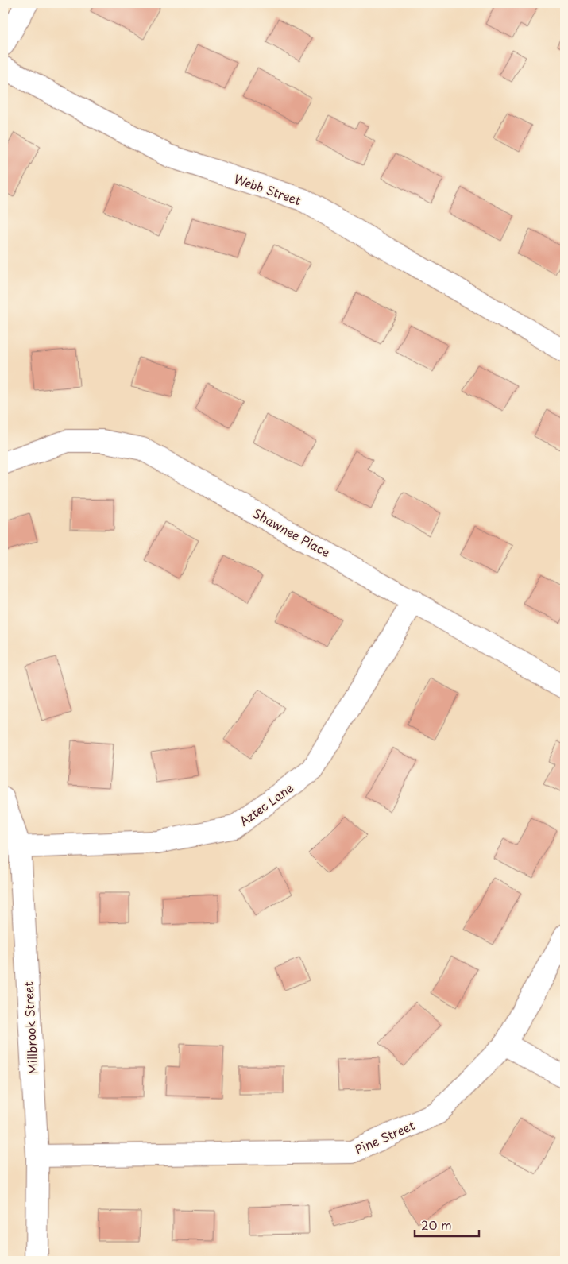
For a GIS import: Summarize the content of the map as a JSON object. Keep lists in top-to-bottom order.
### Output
{
  "streets": {
    "street": [
      "Webb Street",
      "Shawnee Place",
      "Aztec Lane",
      "Millbrook Street",
      "Pine Street"
    ]
  },
  "crossings": [
    ["Shawnee Place", "Aztec Lane"],
    ["Aztec Lane", "Millbrook Street"],
    ["Millbrook Street", "Pine Street"]
  ],
  "scale_bar": "20 m"
}
